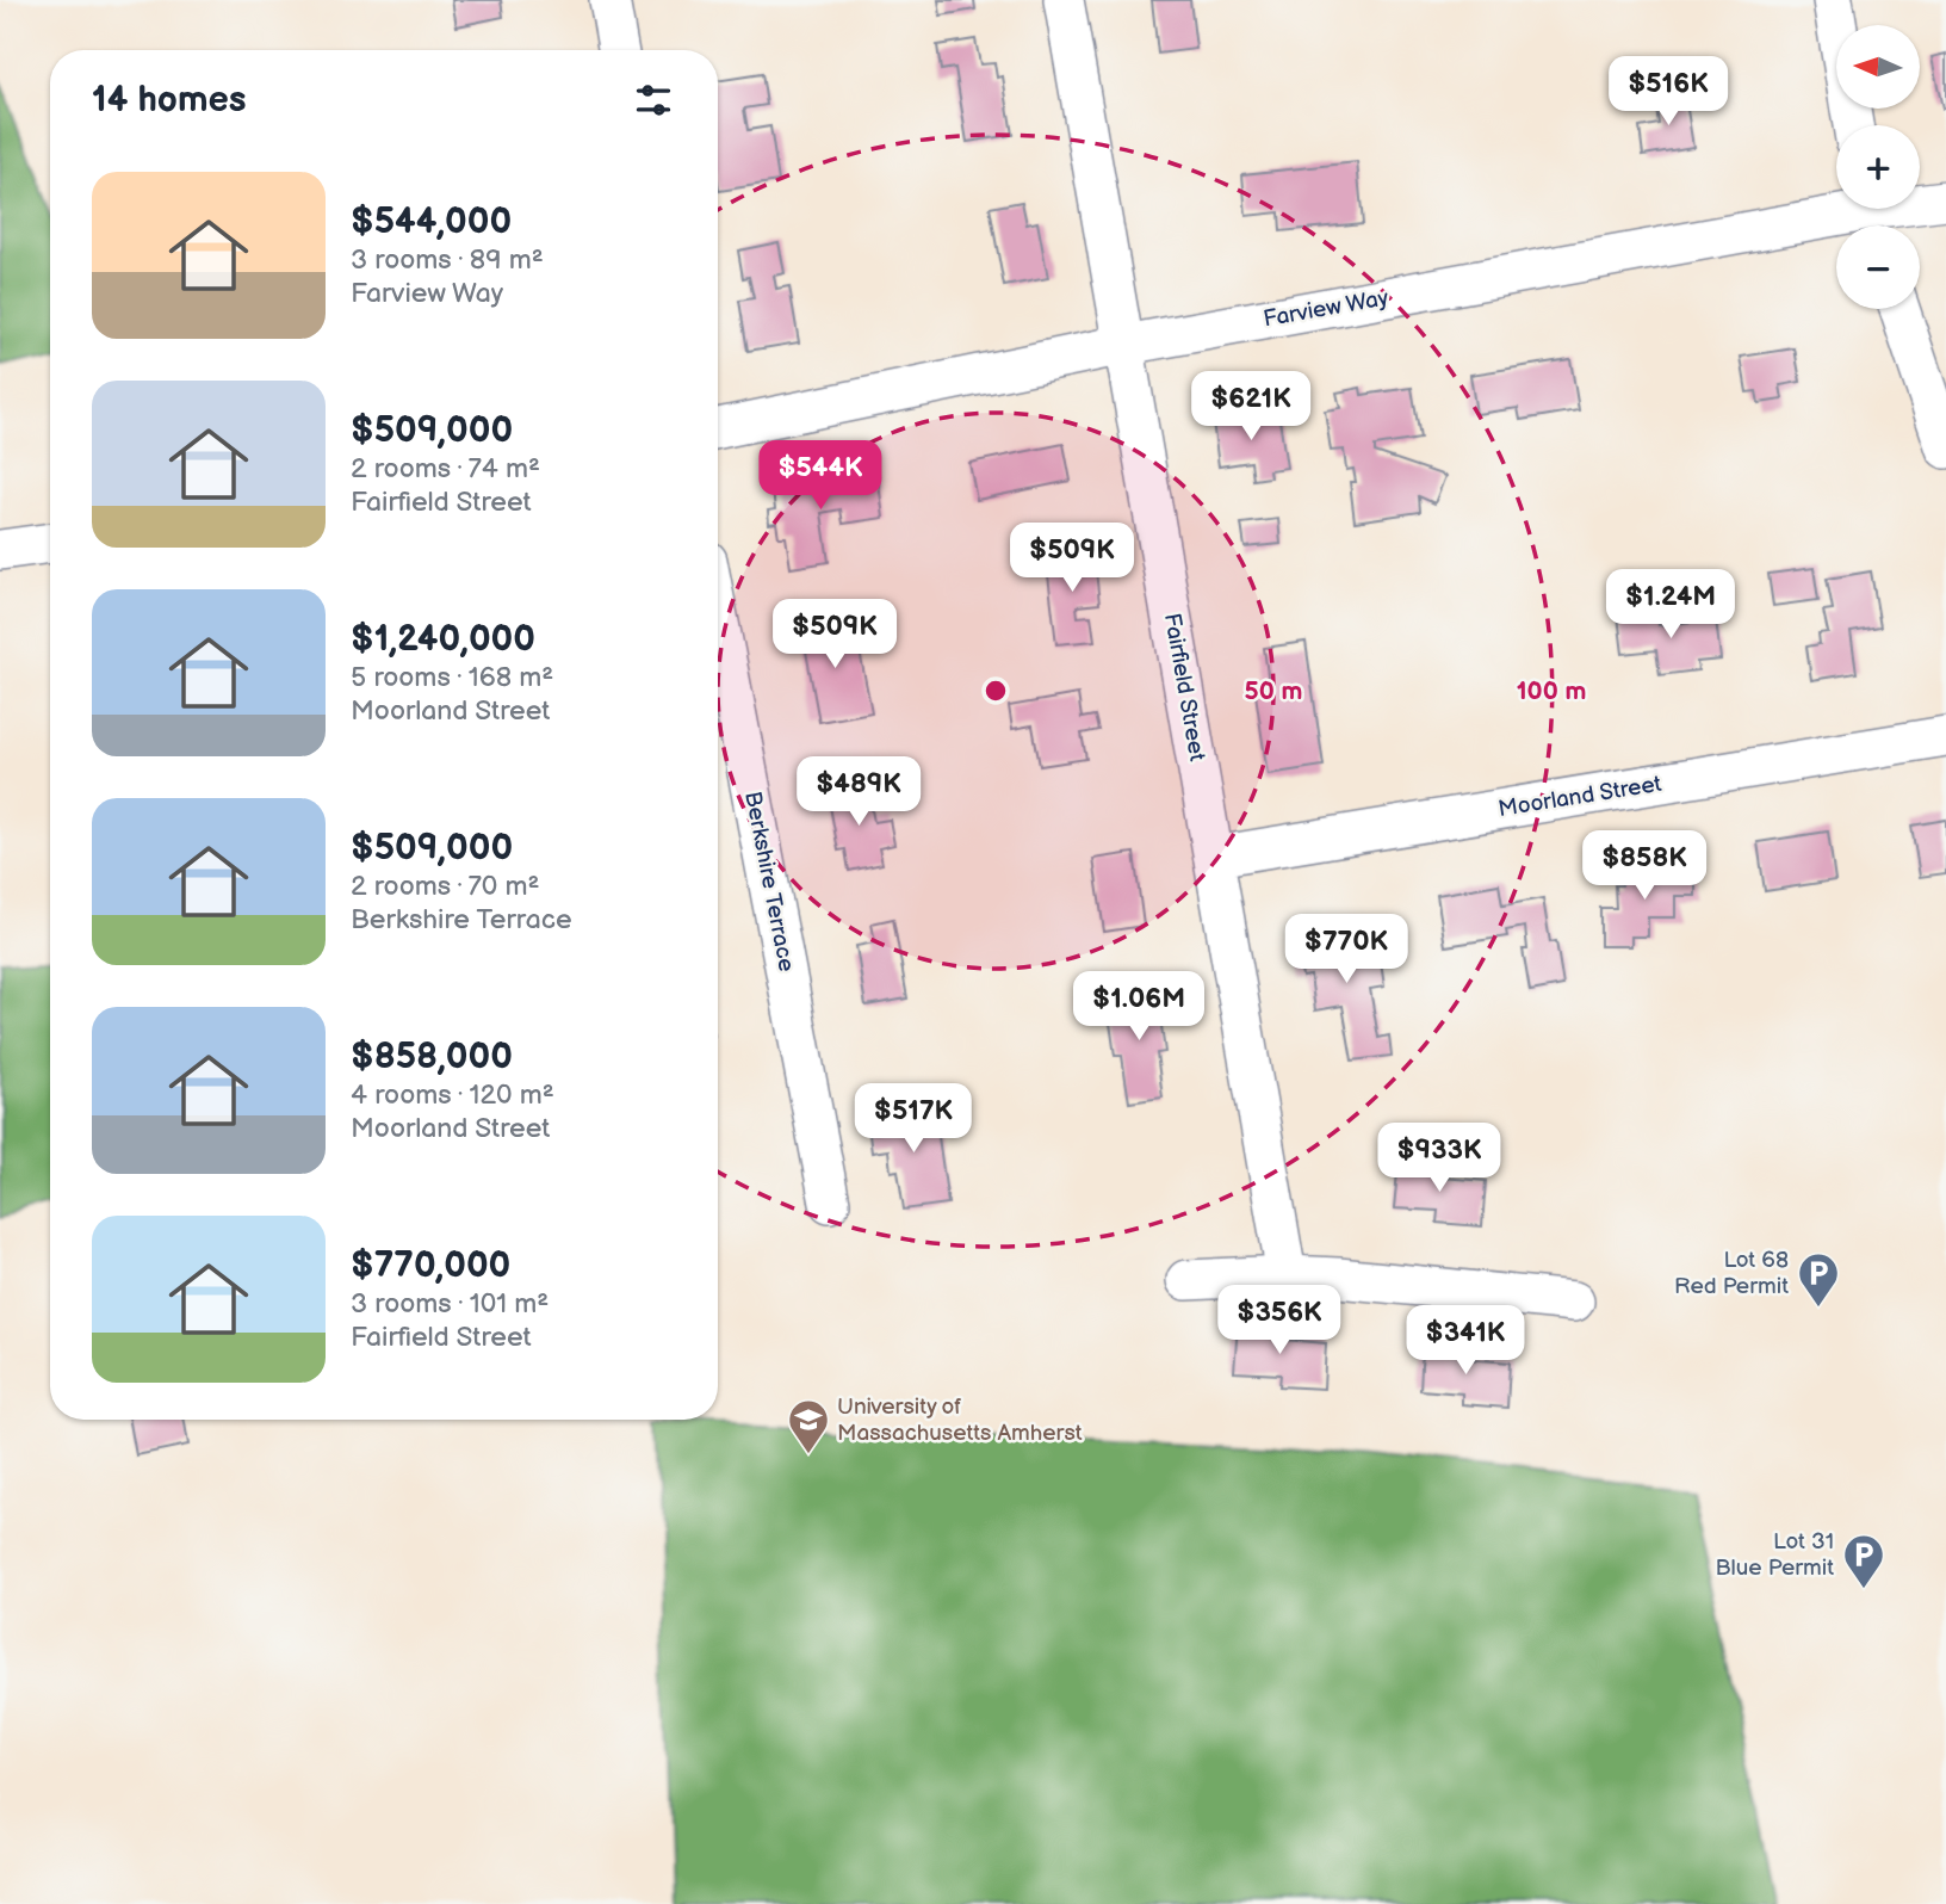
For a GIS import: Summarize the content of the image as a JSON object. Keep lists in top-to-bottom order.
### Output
{
  "streets": {
    "street": [
      "Farview Way",
      "Fairfield Street",
      "Moorland Street",
      "Berkshire Terrace"
    ]
  },
  "crossings": [
    ["Farview Way", "Fairfield Street"],
    ["Fairfield Street", "Moorland Street"]
  ],
  "places": {
    "parking": ["Lot 68 Red Permit", "Lot 31 Blue Permit"],
    "school or university": ["University of Massachusetts Amherst"]
  },
  "north": "left",
  "page": {
    "map_buttons": ["+", "−"],
    "heading": "14 homes",
    "price": [
      "$516K",
      "$621K",
      "$544K",
      "$509K",
      "$1.24M",
      "$509K",
      "$489K",
      "$858K",
      "$770K",
      "$1.06M",
      "$517K",
      "$933K",
      "$356K",
      "$341K"
    ],
    "list": [
      {
        "name": "$544,000",
        "note": "3 rooms · 89 m² · Farview Way"
      },
      {
        "name": "$509,000",
        "note": "2 rooms · 74 m² · Fairfield Street"
      },
      {
        "name": "$1,240,000",
        "note": "5 rooms · 168 m² · Moorland Street"
      },
      {
        "name": "$509,000",
        "note": "2 rooms · 70 m² · Berkshire Terrace"
      },
      {
        "name": "$858,000",
        "note": "4 rooms · 120 m² · Moorland Street"
      },
      {
        "name": "$770,000",
        "note": "3 rooms · 101 m² · Fairfield Street"
      }
    ]
  },
  "rings": ["50 m", "100 m"]
}
